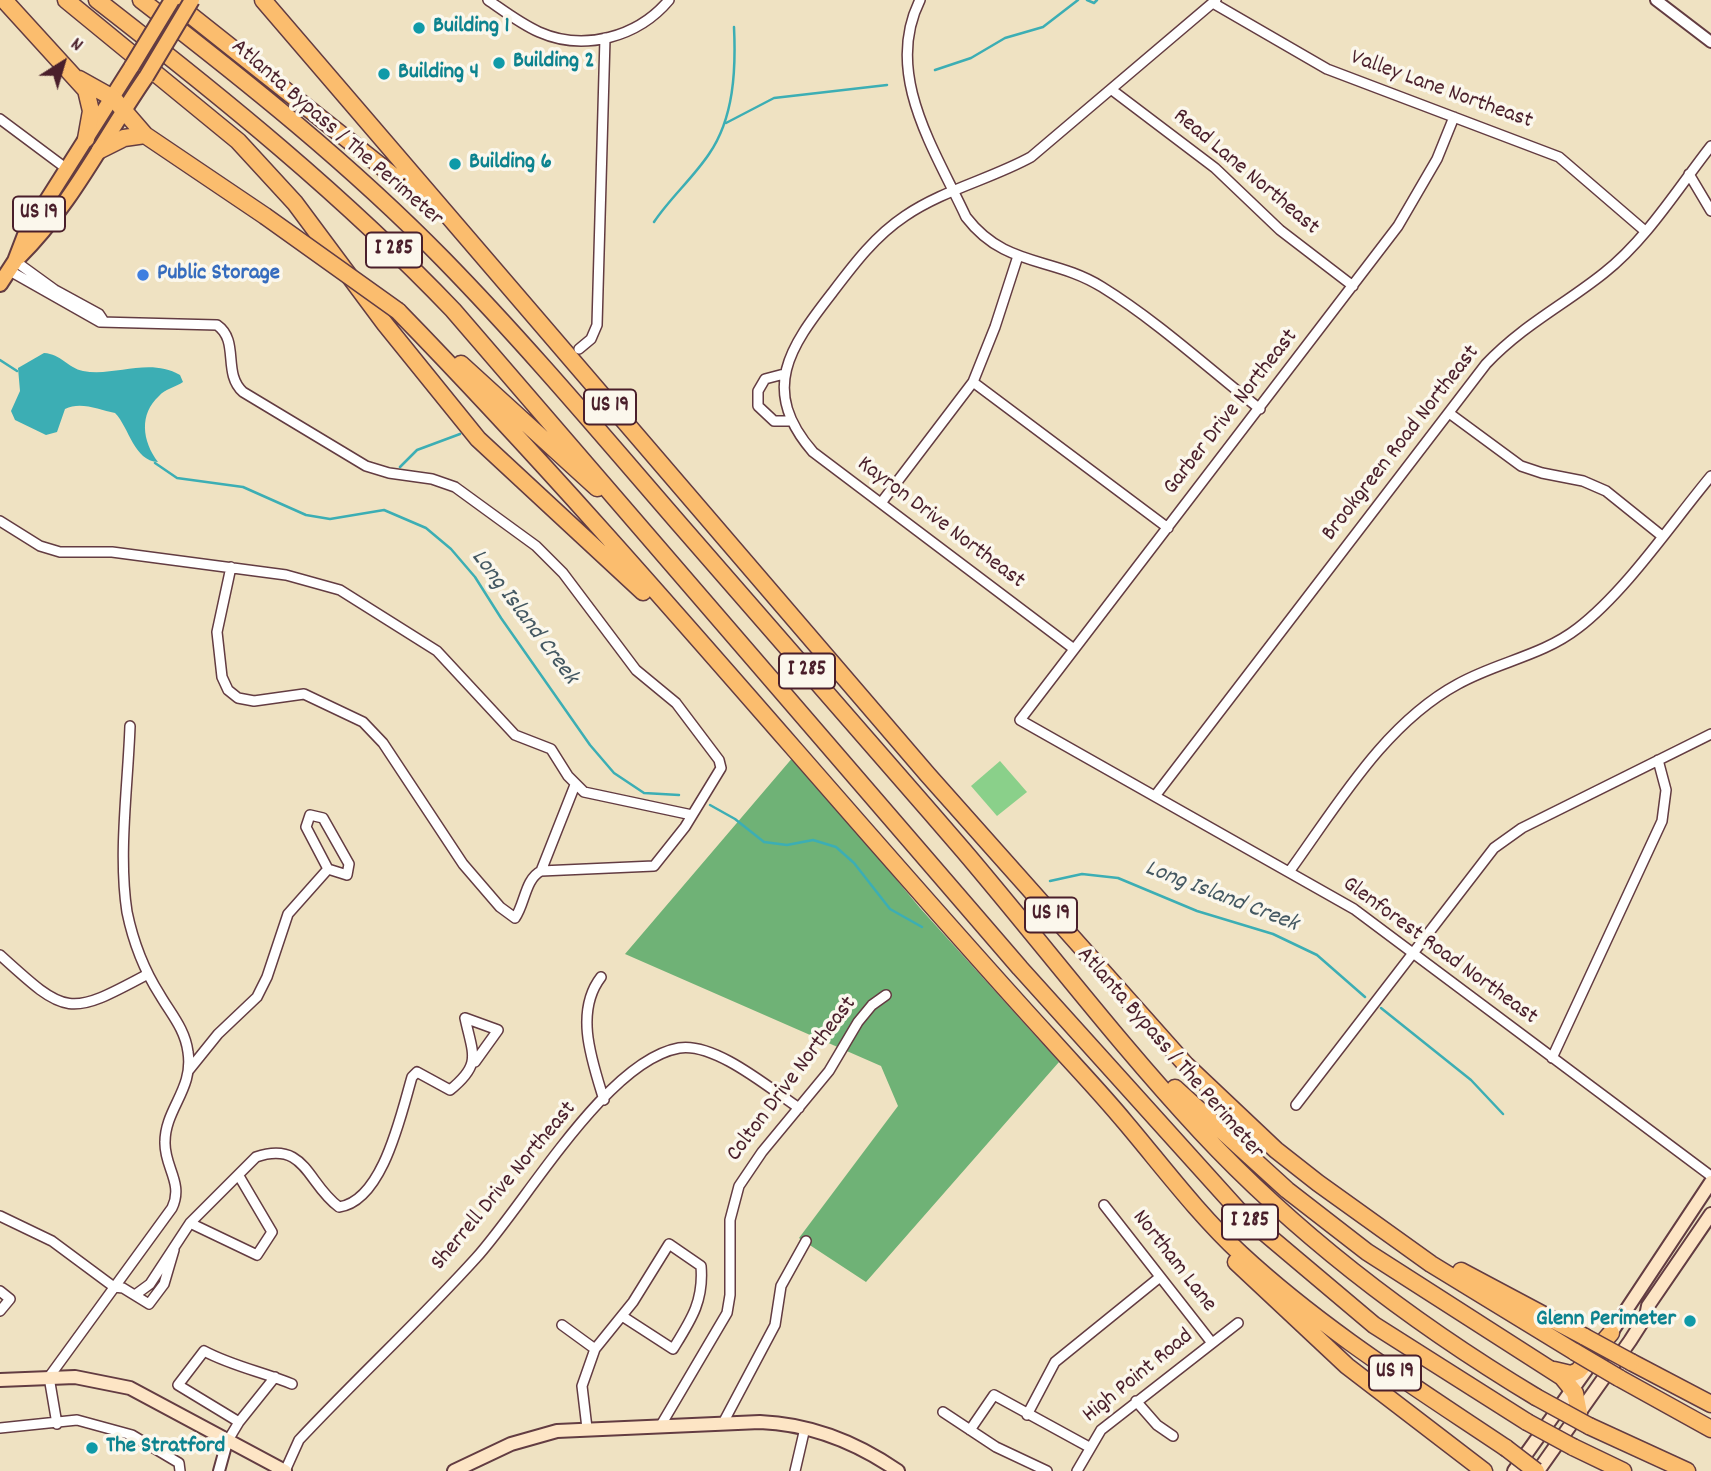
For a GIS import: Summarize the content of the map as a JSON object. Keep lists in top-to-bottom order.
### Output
{
  "streets": {
    "highway": ["Atlanta Bypass / The Perimeter", "US 19", "I 285"],
    "street": [
      "Valley Lane Northeast",
      "Read Lane Northeast",
      "Garber Drive Northeast",
      "Brookgreen Road Northeast",
      "Kayron Drive Northeast",
      "Glenforest Road Northeast",
      "Colton Drive Northeast",
      "Sherrell Drive Northeast",
      "Northam Lane",
      "High Point Road"
    ]
  },
  "crossings": [
    ["Valley Lane Northeast", "Garber Drive Northeast"],
    ["Valley Lane Northeast", "Brookgreen Road Northeast"],
    ["Valley Lane Northeast", "Kayron Drive Northeast"],
    ["Read Lane Northeast", "Garber Drive Northeast"],
    ["Read Lane Northeast", "Kayron Drive Northeast"],
    ["Garber Drive Northeast", "Kayron Drive Northeast"],
    ["Garber Drive Northeast", "Glenforest Road Northeast"],
    ["Brookgreen Road Northeast", "Glenforest Road Northeast"],
    ["Colton Drive Northeast", "Sherrell Drive Northeast"],
    ["Northam Lane", "High Point Road"]
  ],
  "water": ["Long Island Creek"],
  "places": [
    "Building 1",
    "Building 2",
    "Building 4",
    "Building 6",
    "Public Storage",
    "Glenn Perimeter",
    "The Stratford"
  ],
  "north": "top right"
}
